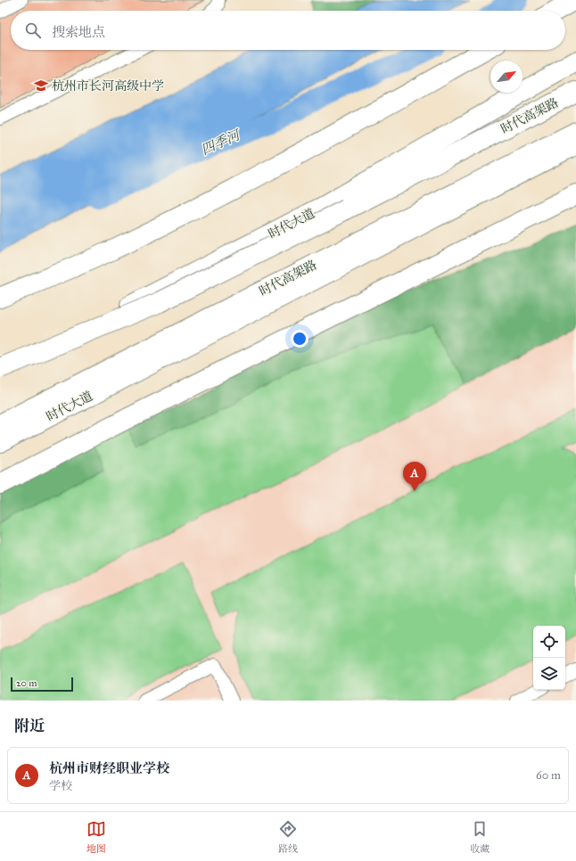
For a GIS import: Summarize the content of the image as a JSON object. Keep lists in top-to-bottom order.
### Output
{
  "streets": {
    "main road": ["时代高架路", "时代大道"]
  },
  "water": ["四季河"],
  "places": {
    "school or university": ["杭州市长河高级中学"]
  },
  "scale_bar": "20 m",
  "north": "top right",
  "page": {
    "search": "搜索地点",
    "pins": "A",
    "scale": "20 m",
    "heading": "附近",
    "list": [
      {
        "mark": "A",
        "name": "杭州市财经职业学校",
        "note": "学校",
        "value": "60 m"
      }
    ],
    "nav": ["地图", "路线", "收藏"]
  }
}
